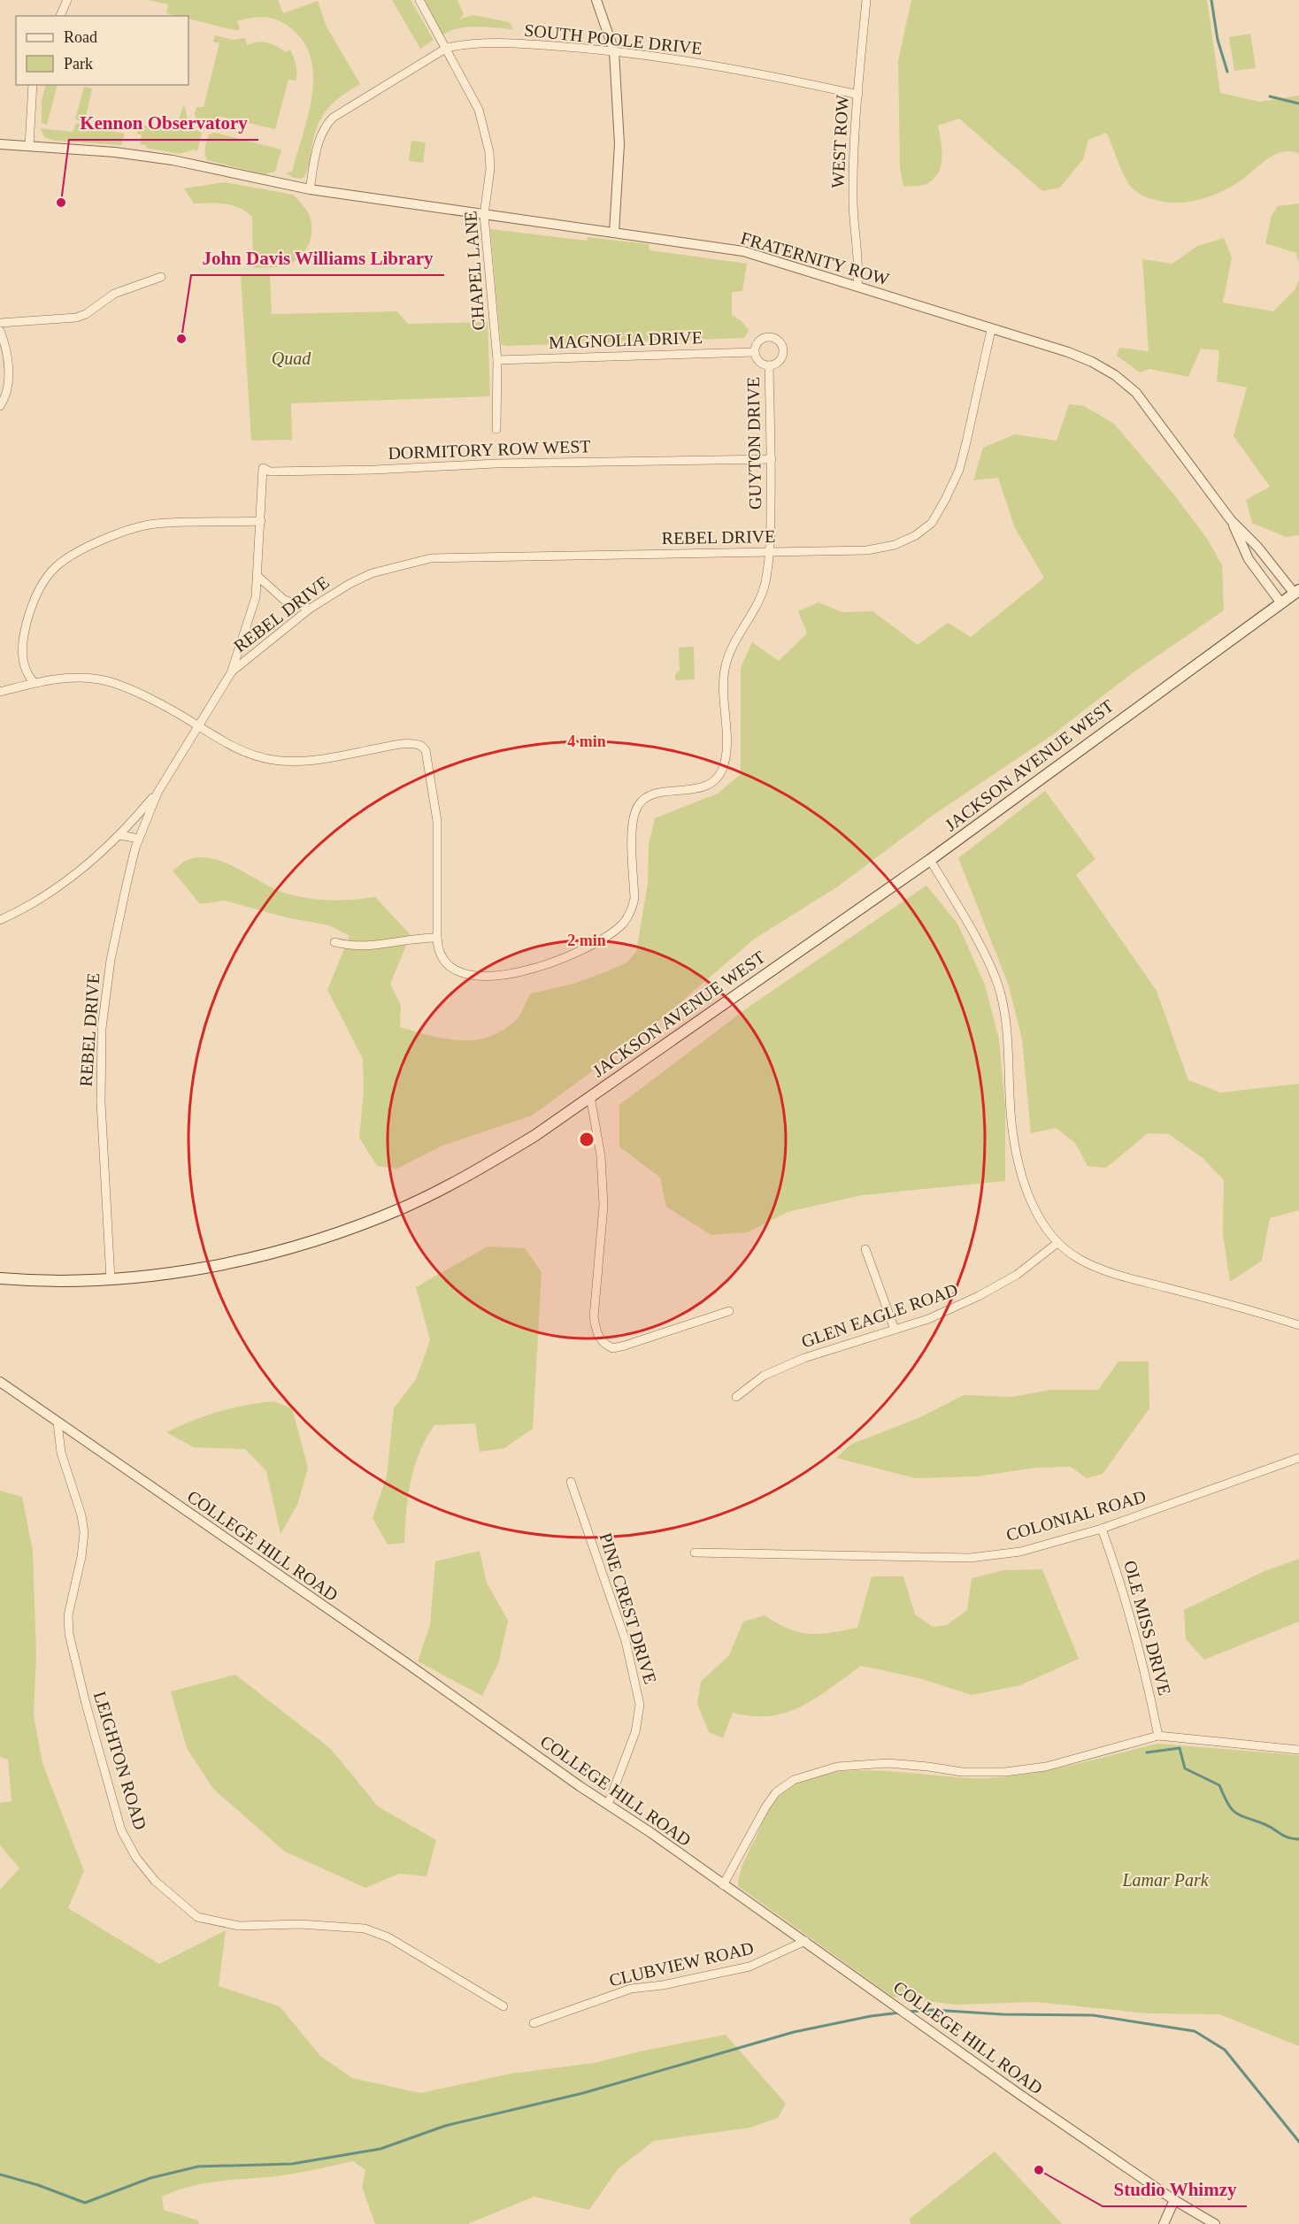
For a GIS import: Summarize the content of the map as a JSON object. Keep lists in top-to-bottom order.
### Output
{
  "streets": {
    "main road": ["JACKSON AVENUE WEST"],
    "street": [
      "SOUTH POOLE DRIVE",
      "WEST ROW",
      "FRATERNITY ROW",
      "CHAPEL LANE",
      "MAGNOLIA DRIVE",
      "GUYTON DRIVE",
      "DORMITORY ROW WEST",
      "REBEL DRIVE",
      "GLEN EAGLE ROAD",
      "COLONIAL ROAD",
      "COLLEGE HILL ROAD",
      "PINE CREST DRIVE",
      "OLE MISS DRIVE",
      "LEIGHTON ROAD",
      "CLUBVIEW ROAD"
    ]
  },
  "crossings": [
    ["SOUTH POOLE DRIVE", "WEST ROW"],
    ["SOUTH POOLE DRIVE", "FRATERNITY ROW"],
    ["SOUTH POOLE DRIVE", "CHAPEL LANE"],
    ["WEST ROW", "FRATERNITY ROW"],
    ["FRATERNITY ROW", "CHAPEL LANE"],
    ["FRATERNITY ROW", "REBEL DRIVE"],
    ["FRATERNITY ROW", "JACKSON AVENUE WEST"],
    ["CHAPEL LANE", "MAGNOLIA DRIVE"],
    ["MAGNOLIA DRIVE", "GUYTON DRIVE"],
    ["GUYTON DRIVE", "DORMITORY ROW WEST"],
    ["GUYTON DRIVE", "REBEL DRIVE"],
    ["DORMITORY ROW WEST", "REBEL DRIVE"],
    ["REBEL DRIVE", "JACKSON AVENUE WEST"],
    ["COLONIAL ROAD", "OLE MISS DRIVE"],
    ["COLLEGE HILL ROAD", "PINE CREST DRIVE"],
    ["COLLEGE HILL ROAD", "LEIGHTON ROAD"],
    ["COLLEGE HILL ROAD", "CLUBVIEW ROAD"]
  ],
  "parks": ["Quad", "Lamar Park"],
  "places": ["Kennon Observatory", "John Davis Williams Library", "Studio Whimzy"],
  "legend": ["Road", "Park"],
  "rings": ["4 min", "2 min"]
}
